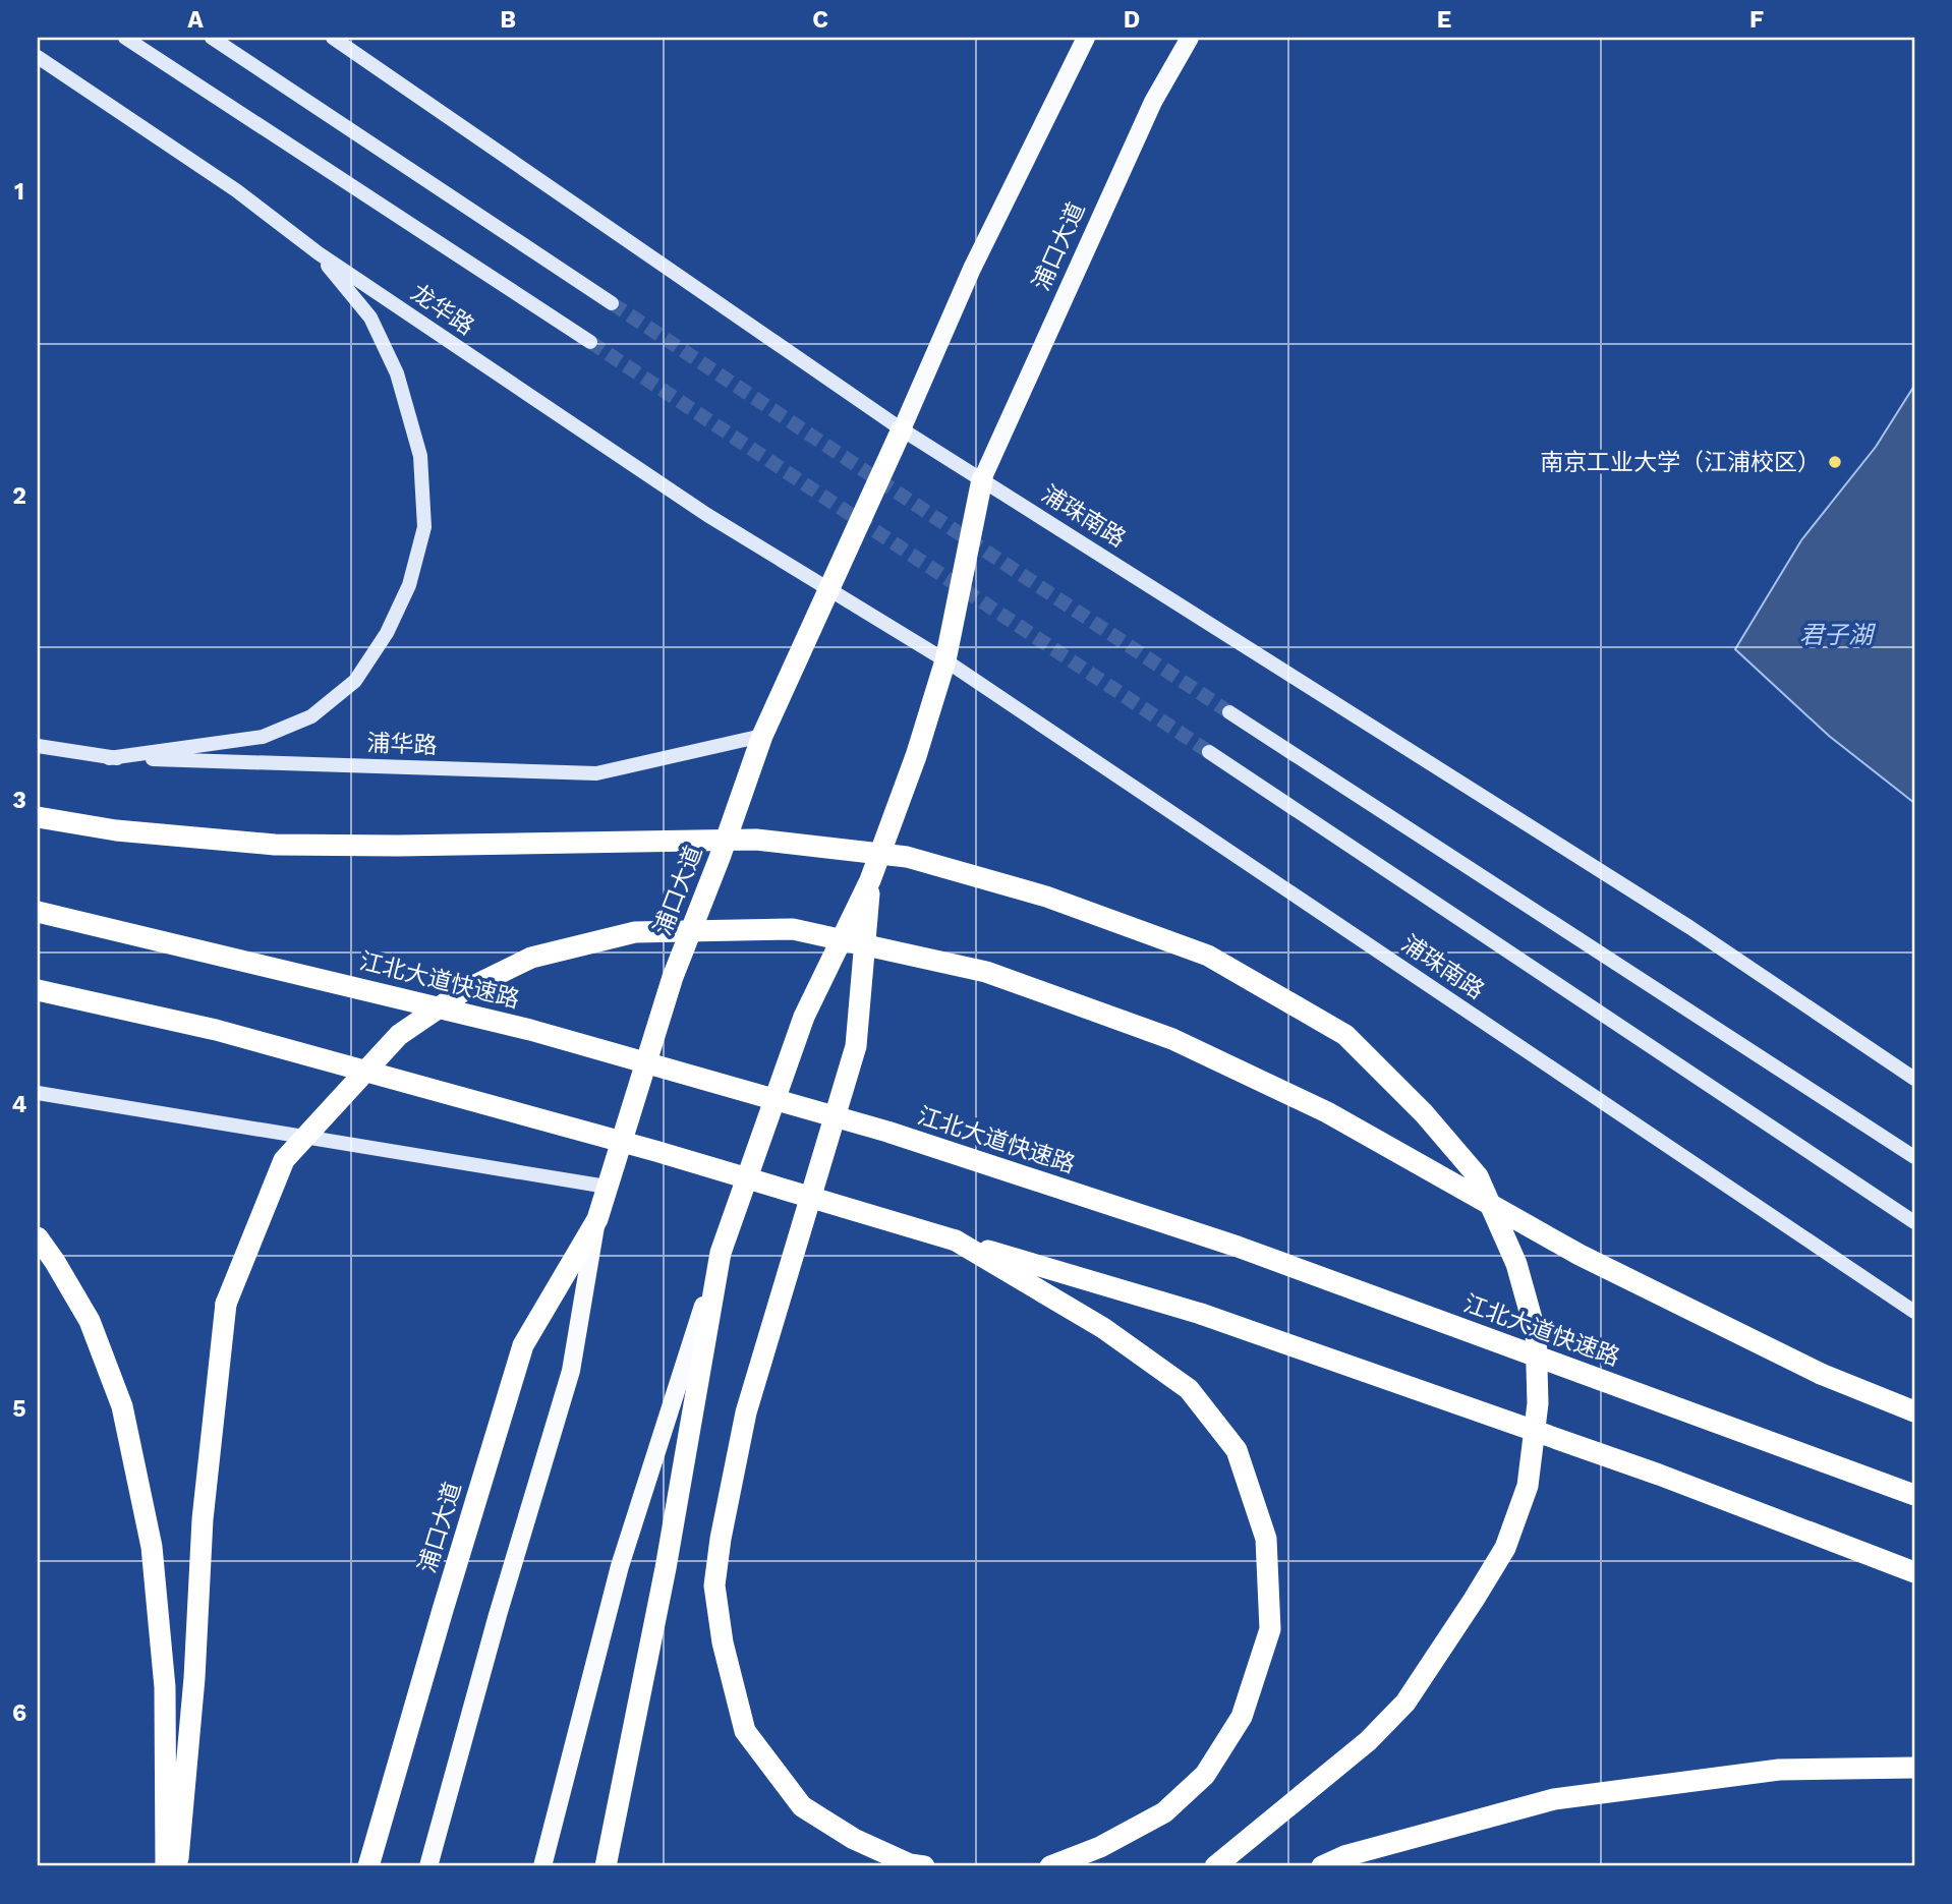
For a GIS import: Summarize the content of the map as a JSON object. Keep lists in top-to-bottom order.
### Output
{
  "streets": {
    "highway": ["浦口大道", "江北大道快速路"],
    "street": ["龙华路", "浦珠南路", "浦华路"]
  },
  "crossings": [
    ["浦口大道", "龙华路"],
    ["浦口大道", "浦珠南路"],
    ["浦口大道", "浦华路"],
    ["龙华路", "浦珠南路"]
  ],
  "water": ["君子湖"],
  "places": ["南京工业大学（江浦校区）"],
  "grid": {
    "columns": [
      "A",
      "B",
      "C",
      "D",
      "E",
      "F"
    ],
    "rows": [
      "1",
      "2",
      "3",
      "4",
      "5",
      "6"
    ]
  }
}
